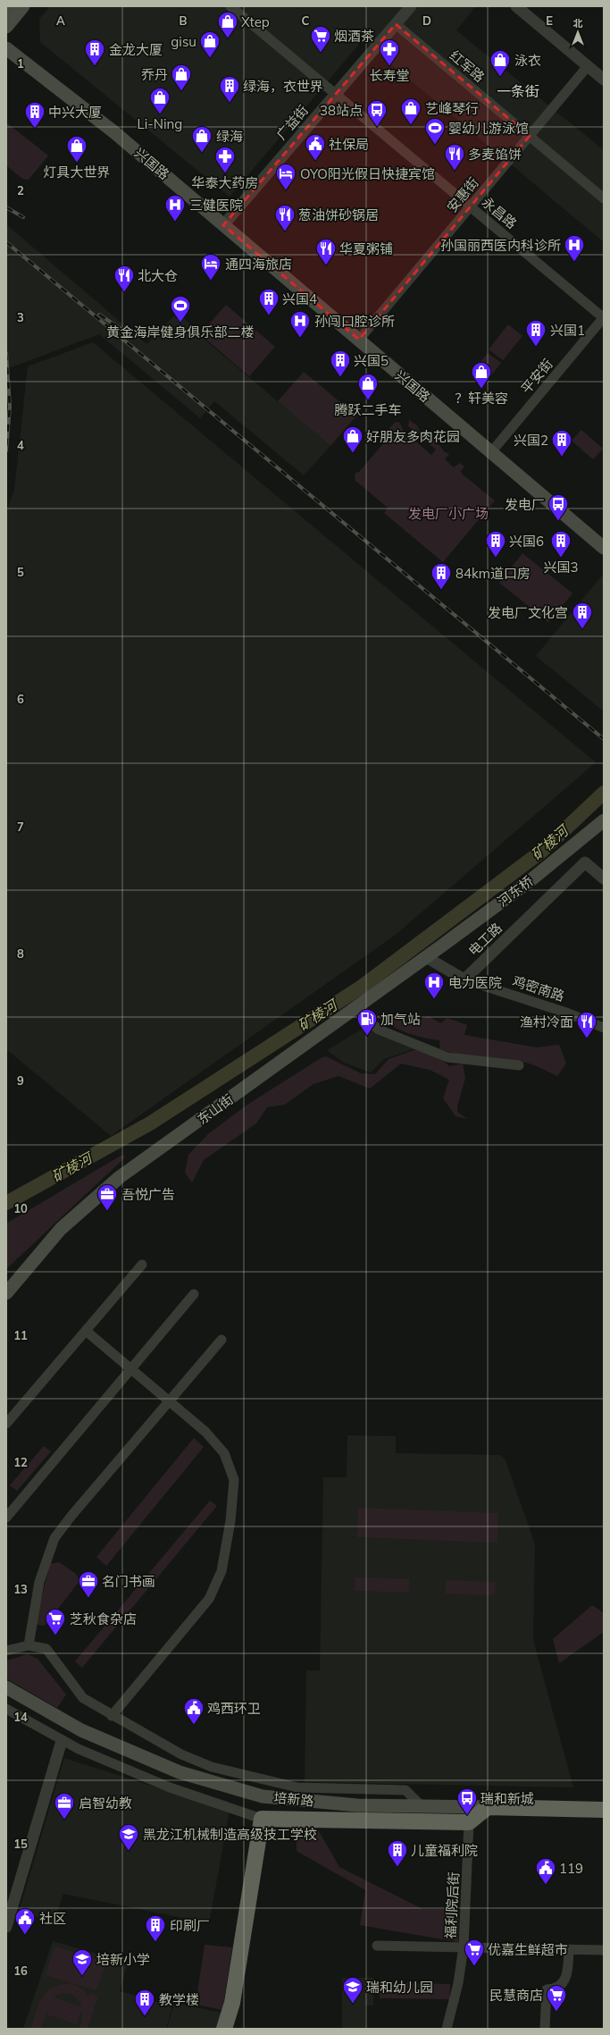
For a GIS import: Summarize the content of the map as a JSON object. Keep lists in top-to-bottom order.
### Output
{
  "streets": {
    "highway": ["培新路"],
    "main road": ["兴国路", "河东桥", "东山街"],
    "street": [
      "红军路",
      "广益街",
      "安惠街",
      "永昌路",
      "平安街",
      "电工路",
      "鸡密南路",
      "福利院后街"
    ]
  },
  "crossings": [
    ["红军路", "广益街"],
    ["红军路", "安惠街"],
    ["广益街", "兴国路"],
    ["广益街", "永昌路"],
    ["兴国路", "安惠街"],
    ["兴国路", "平安街"],
    ["安惠街", "永昌路"],
    ["永昌路", "平安街"],
    ["河东桥", "东山街"],
    ["电工路", "鸡密南路"],
    ["鸡密南路", "东山街"]
  ],
  "districts": ["一条街"],
  "water": ["矿棱河"],
  "parks": ["发电厂小广场"],
  "places": {
    "shop": [
      "Xtep",
      "gisu",
      "泳衣",
      "乔丹",
      "Li-Ning",
      "艺峰琴行",
      "绿海",
      "灯具大世界",
      "？轩美容",
      "腾跃二手车",
      "好朋友多肉花园"
    ],
    "supermarket": [
      "烟酒茶",
      "芝秋食杂店",
      "优嘉生鲜超市",
      "民慧商店"
    ],
    "building": [
      "金龙大厦",
      "绿海，衣世界",
      "中兴大厦",
      "兴国4",
      "兴国1",
      "兴国5",
      "兴国2",
      "兴国6",
      "兴国3",
      "84km道口房",
      "发电厂文化宫",
      "儿童福利院",
      "印刷厂",
      "教学楼"
    ],
    "pharmacy": ["长寿堂", "华泰大药房"],
    "bus stop": ["38站点", "发电厂", "瑞和新城"],
    "sports": ["婴幼儿游泳馆", "黄金海岸健身俱乐部二楼"],
    "public building": [
      "社保局",
      "鸡西环卫",
      "119",
      "社区"
    ],
    "restaurant": [
      "多麦馅饼",
      "葱油饼砂锅居",
      "华夏粥铺",
      "北大仓",
      "渔村冷面"
    ],
    "hotel": ["OYO阳光假日快捷宾馆", "通四海旅店"],
    "hospital": [
      "三健医院",
      "孙国丽西医内科诊所",
      "孙闯口腔诊所",
      "电力医院"
    ],
    "fuel station": ["加气站"],
    "office": ["吾悦广告", "名门书画", "启智幼教"],
    "school or university": ["黑龙江机械制造高级技工学校", "培新小学", "瑞和幼儿园"]
  },
  "north": "top",
  "grid": {
    "columns": [
      "A",
      "B",
      "C",
      "D",
      "E"
    ],
    "rows": [
      "1",
      "2",
      "3",
      "4",
      "5",
      "6",
      "7",
      "8",
      "9",
      "10",
      "11",
      "12",
      "13",
      "14",
      "15",
      "16"
    ]
  }
}
